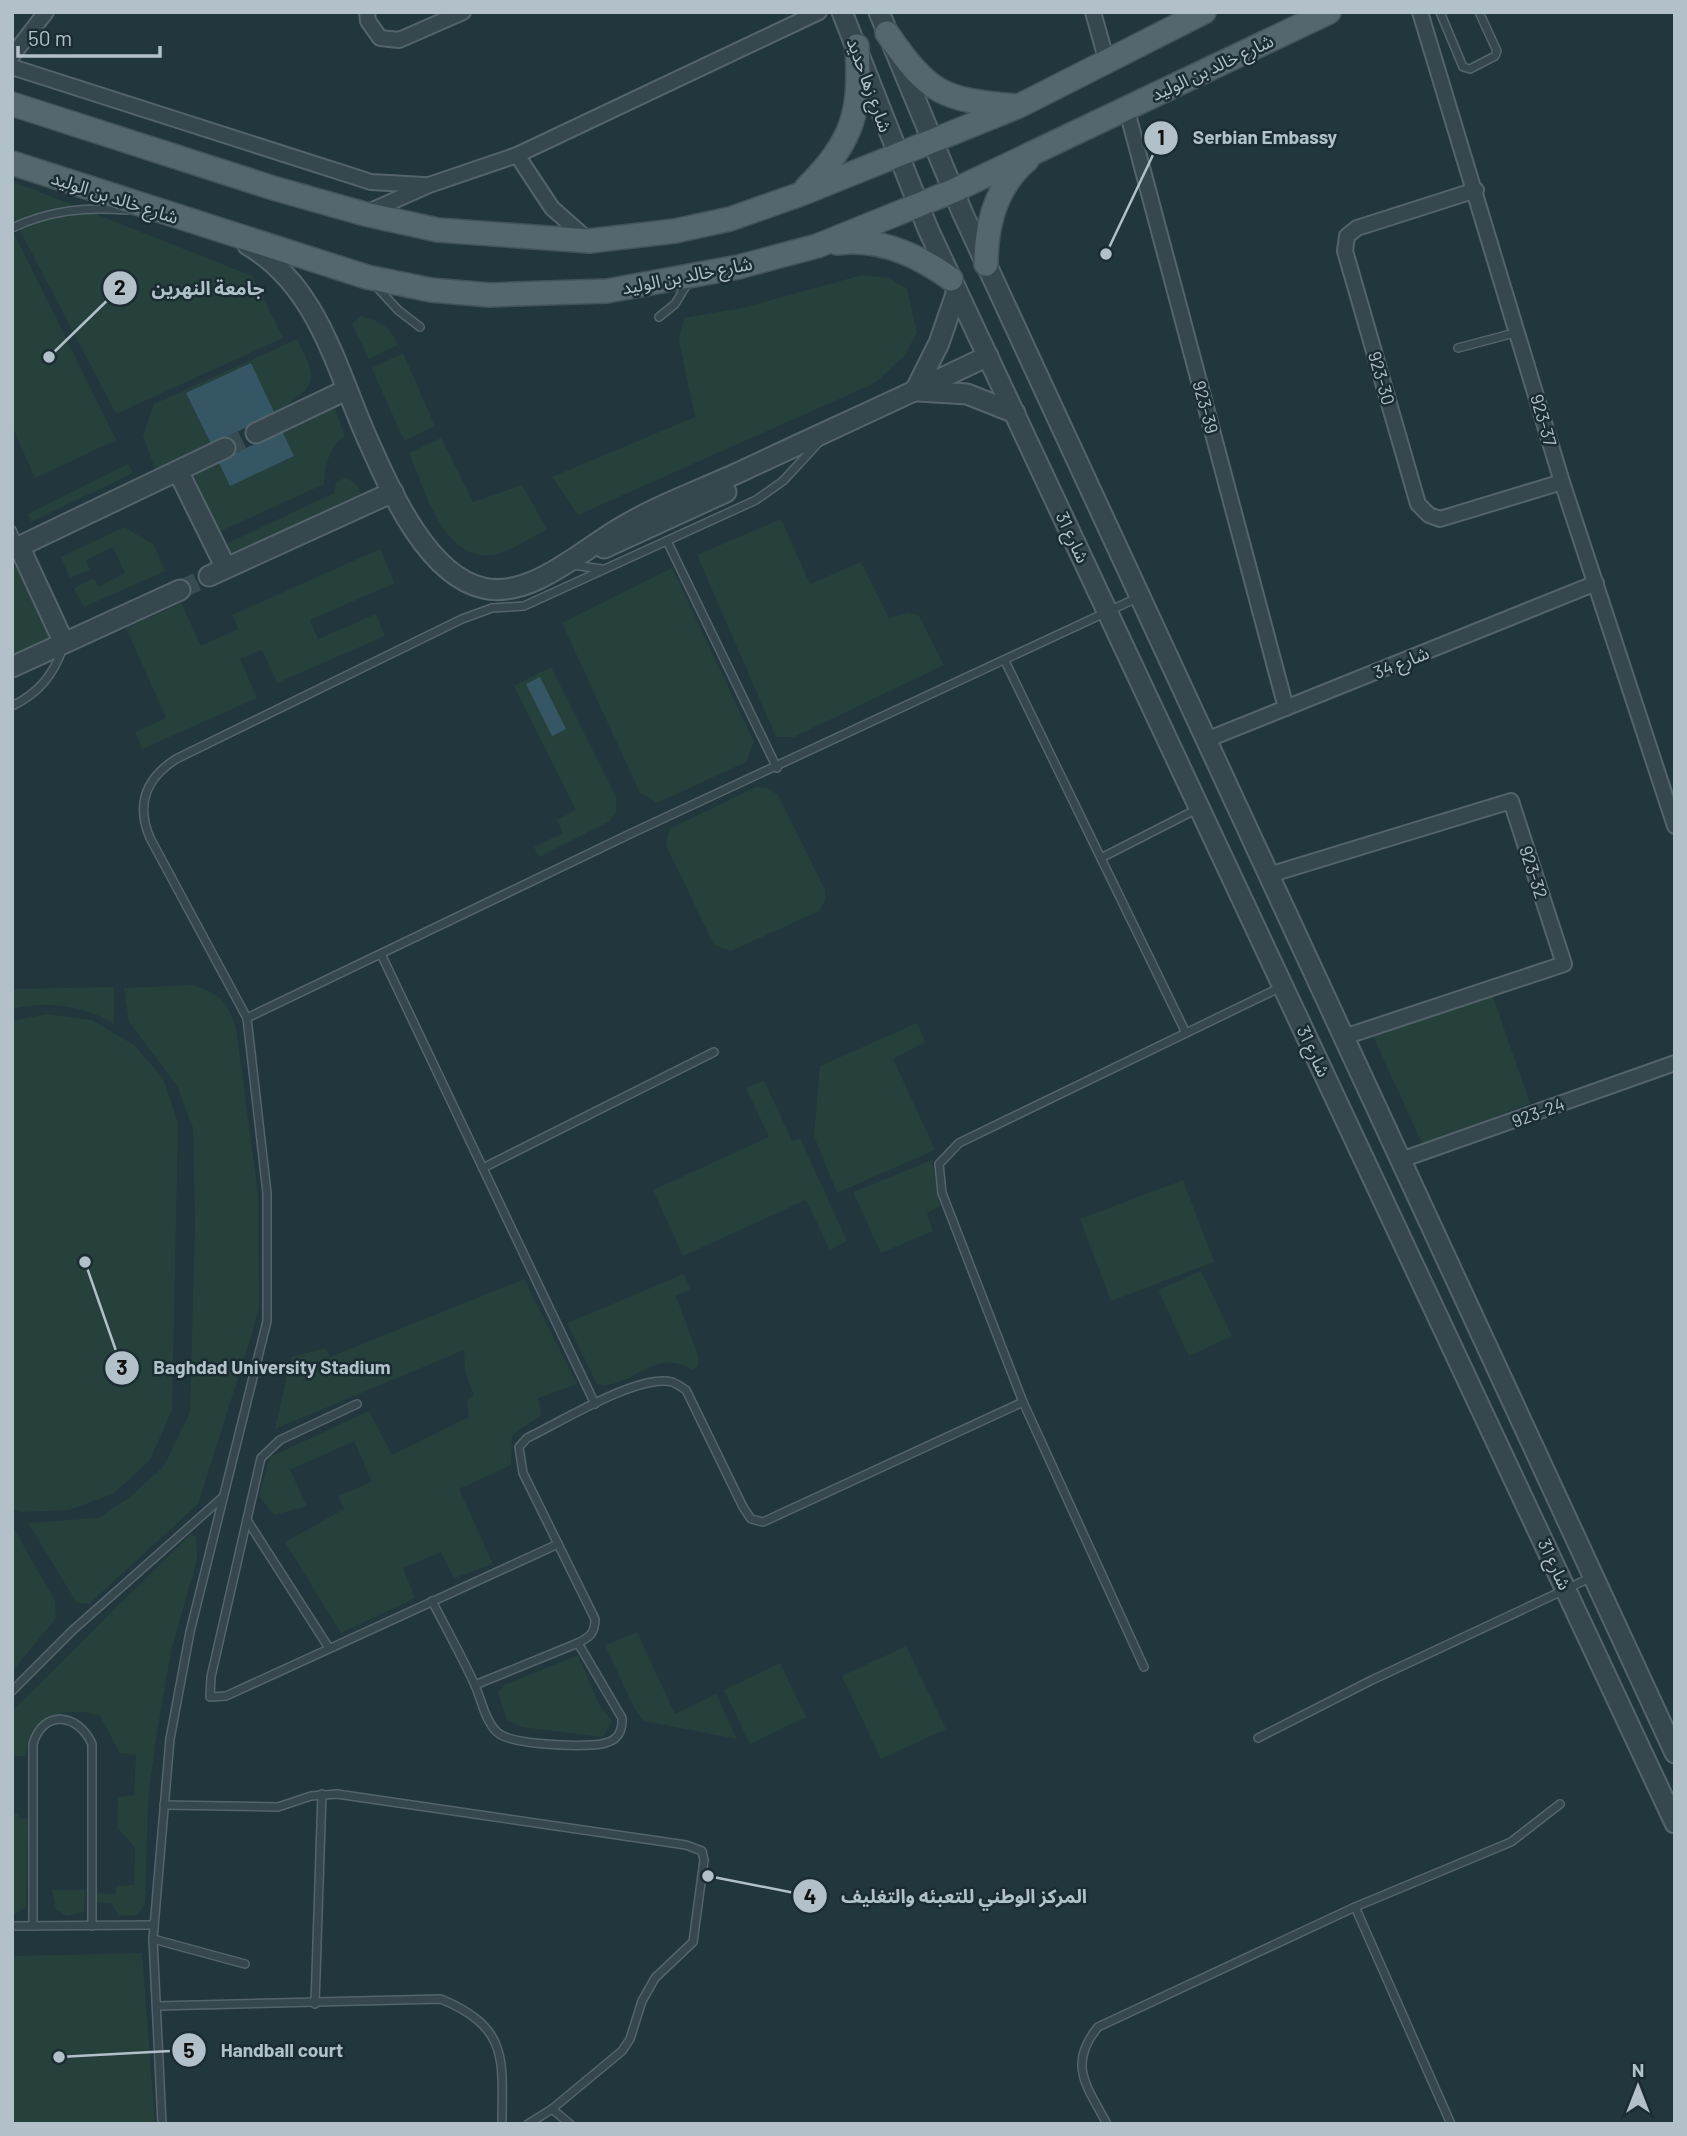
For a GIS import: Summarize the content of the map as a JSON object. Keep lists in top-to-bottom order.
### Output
{
  "streets": {
    "main road": ["شارع خالد بن الوليد"],
    "street": [
      "شارع زها حديد",
      "923-30",
      "923-39",
      "923-37",
      "شارع 31",
      "شارع 34",
      "923-32",
      "923-24"
    ]
  },
  "crossings": [
    ["شارع خالد بن الوليد", "شارع زها حديد"],
    ["شارع خالد بن الوليد", "923-39"],
    ["شارع خالد بن الوليد", "شارع 31"],
    ["شارع زها حديد", "شارع 31"],
    ["923-30", "923-37"],
    ["923-39", "شارع 34"],
    ["923-37", "شارع 34"],
    ["شارع 31", "شارع 34"],
    ["شارع 31", "923-32"],
    ["شارع 31", "923-24"]
  ],
  "places": [
    "Serbian Embassy",
    "جامعة النهرين",
    "Baghdad University Stadium",
    "المركز الوطني للتعبئه والتغليف",
    "Handball court"
  ],
  "scale_bar": "50 m",
  "north": "top"
}
